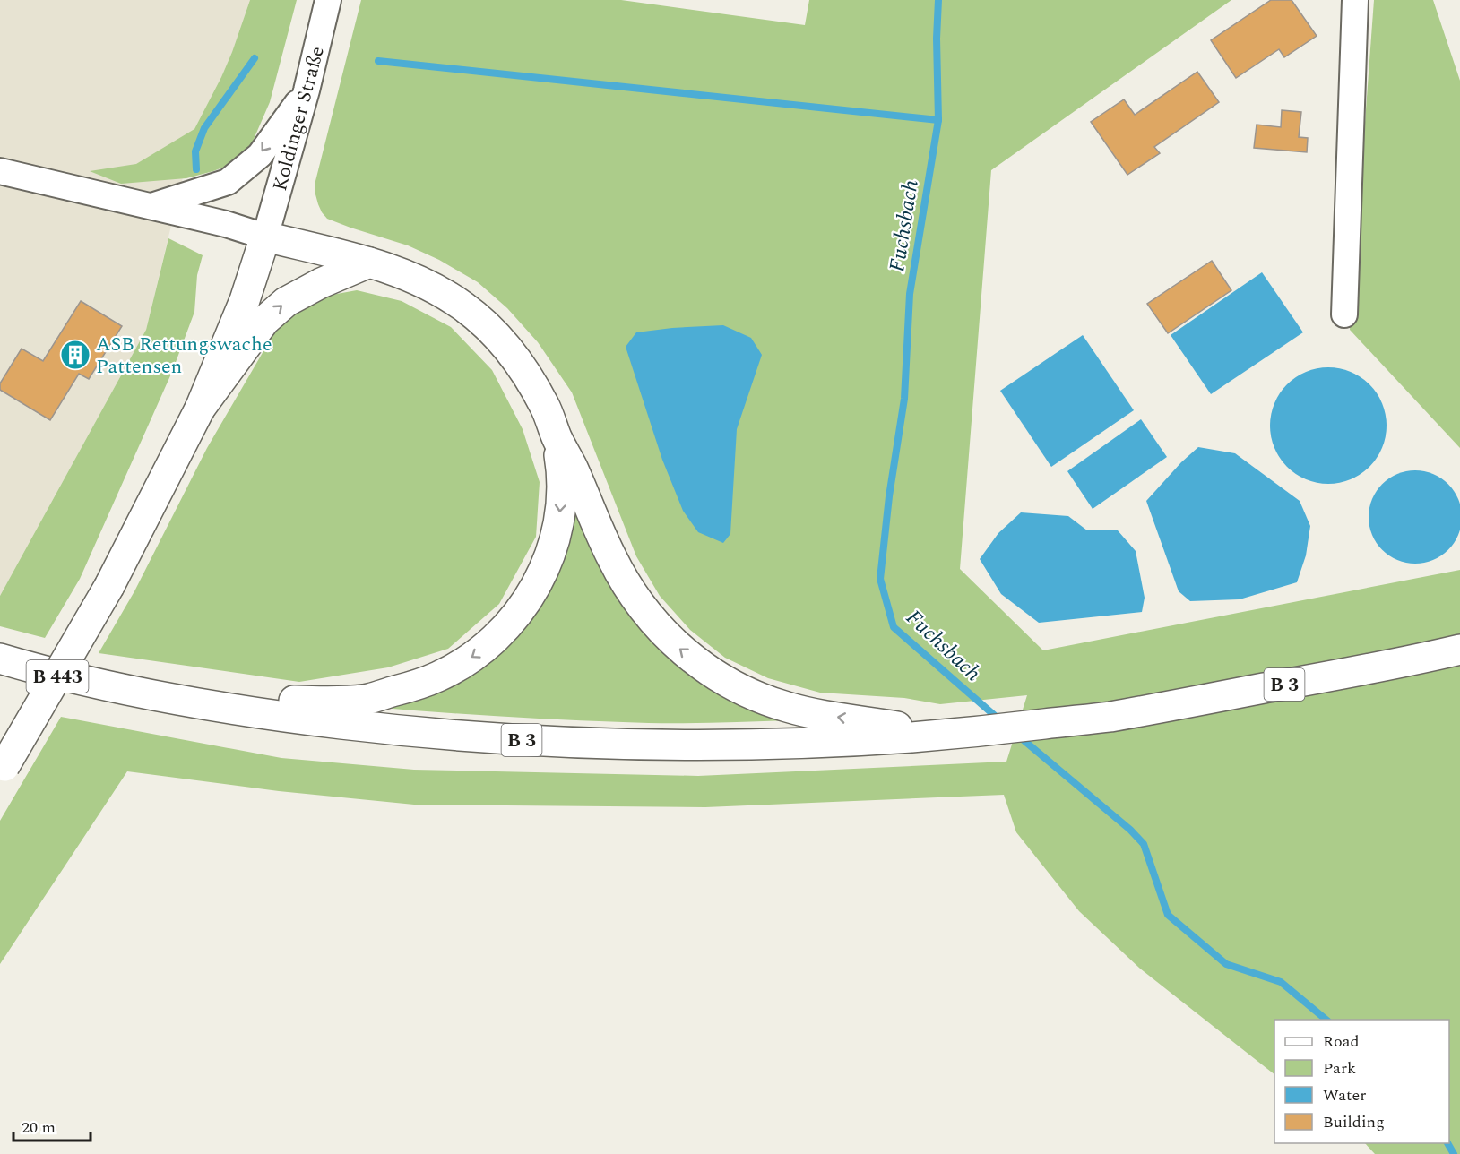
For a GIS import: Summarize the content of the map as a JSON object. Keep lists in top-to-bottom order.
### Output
{
  "streets": {
    "main road": ["B 443", "B 3"],
    "street": ["Koldinger Straße"]
  },
  "crossings": [
    ["Koldinger Straße", "B 443"]
  ],
  "water": ["Fuchsbach"],
  "places": {
    "building": ["ASB Rettungswache Pattensen"]
  },
  "legend": [
    "Road",
    "Park",
    "Water",
    "Building"
  ],
  "scale_bar": "20 m"
}
